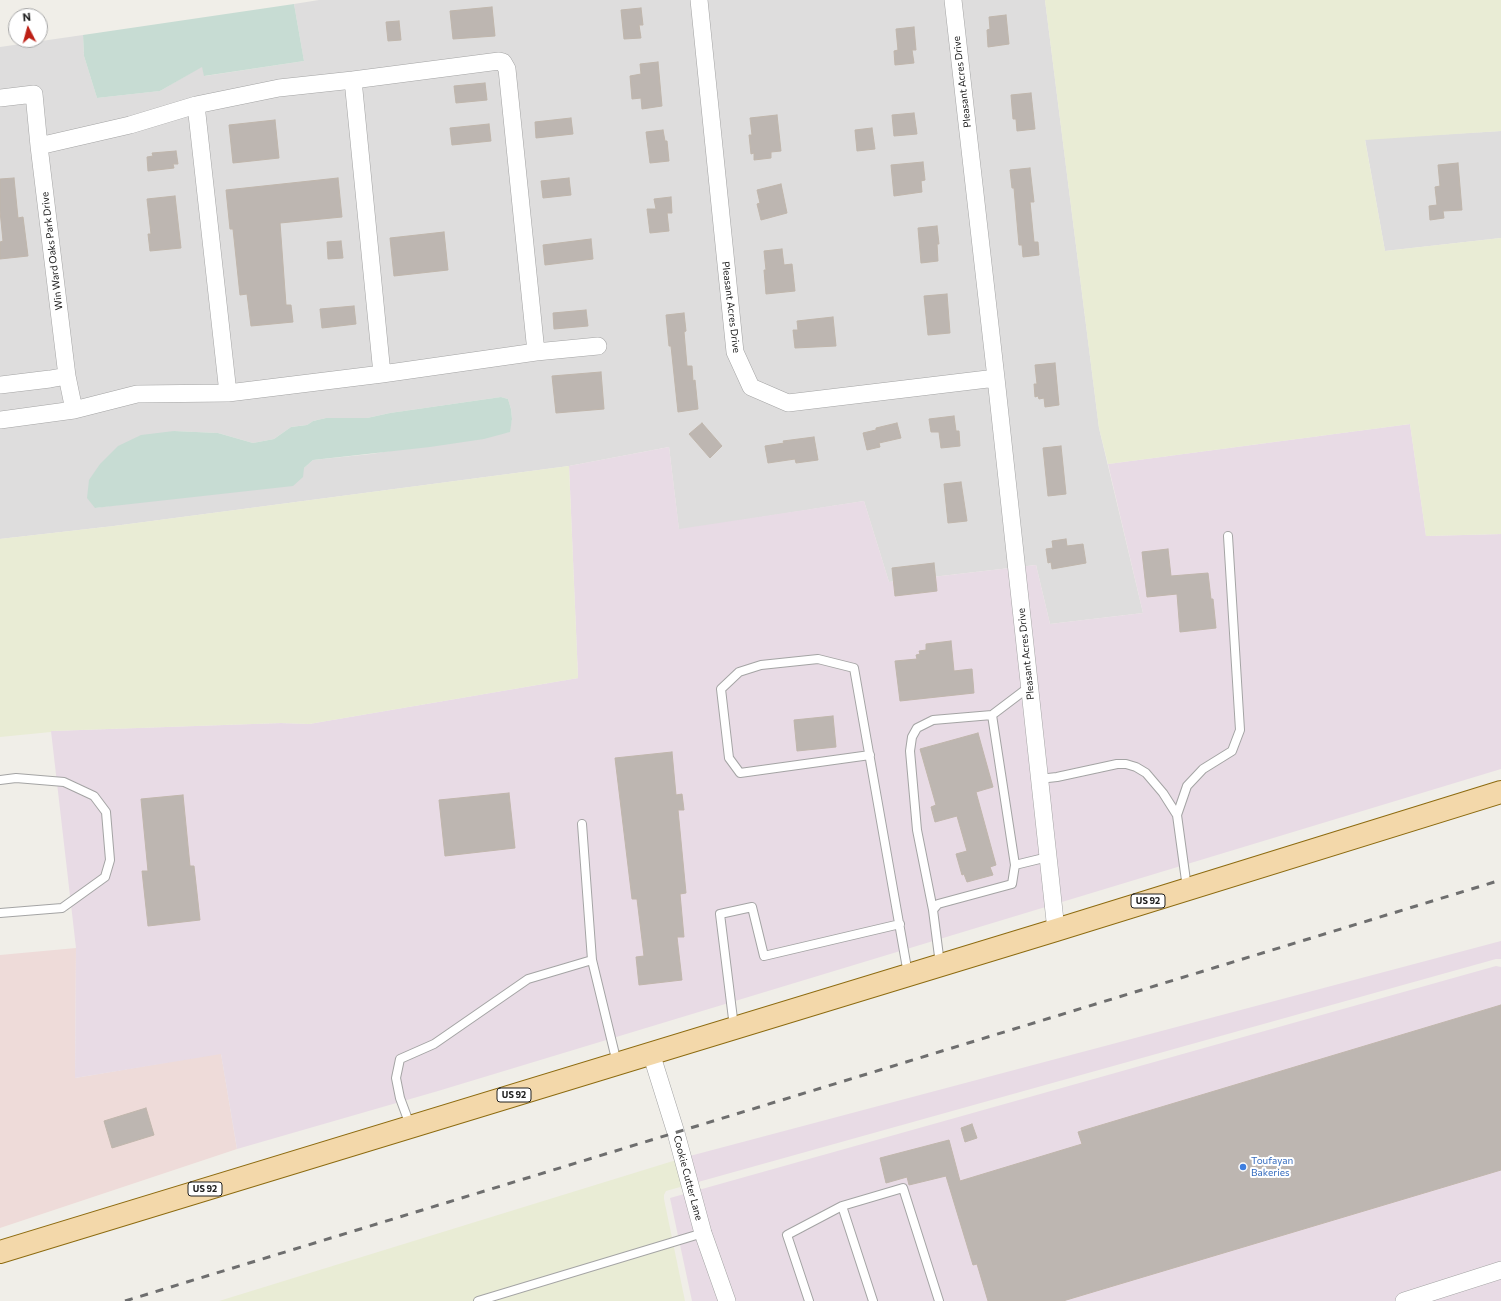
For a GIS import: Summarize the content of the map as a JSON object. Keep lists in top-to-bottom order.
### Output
{
  "streets": {
    "main road": ["US 92"],
    "street": ["Pleasant Acres Drive", "Win Ward Oaks Park Drive", "Cookie Cutter Lane"]
  },
  "crossings": [
    ["Pleasant Acres Drive", "US 92"],
    ["US 92", "Cookie Cutter Lane"]
  ],
  "places": ["Toufayan Bakeries"],
  "north": "top"
}
